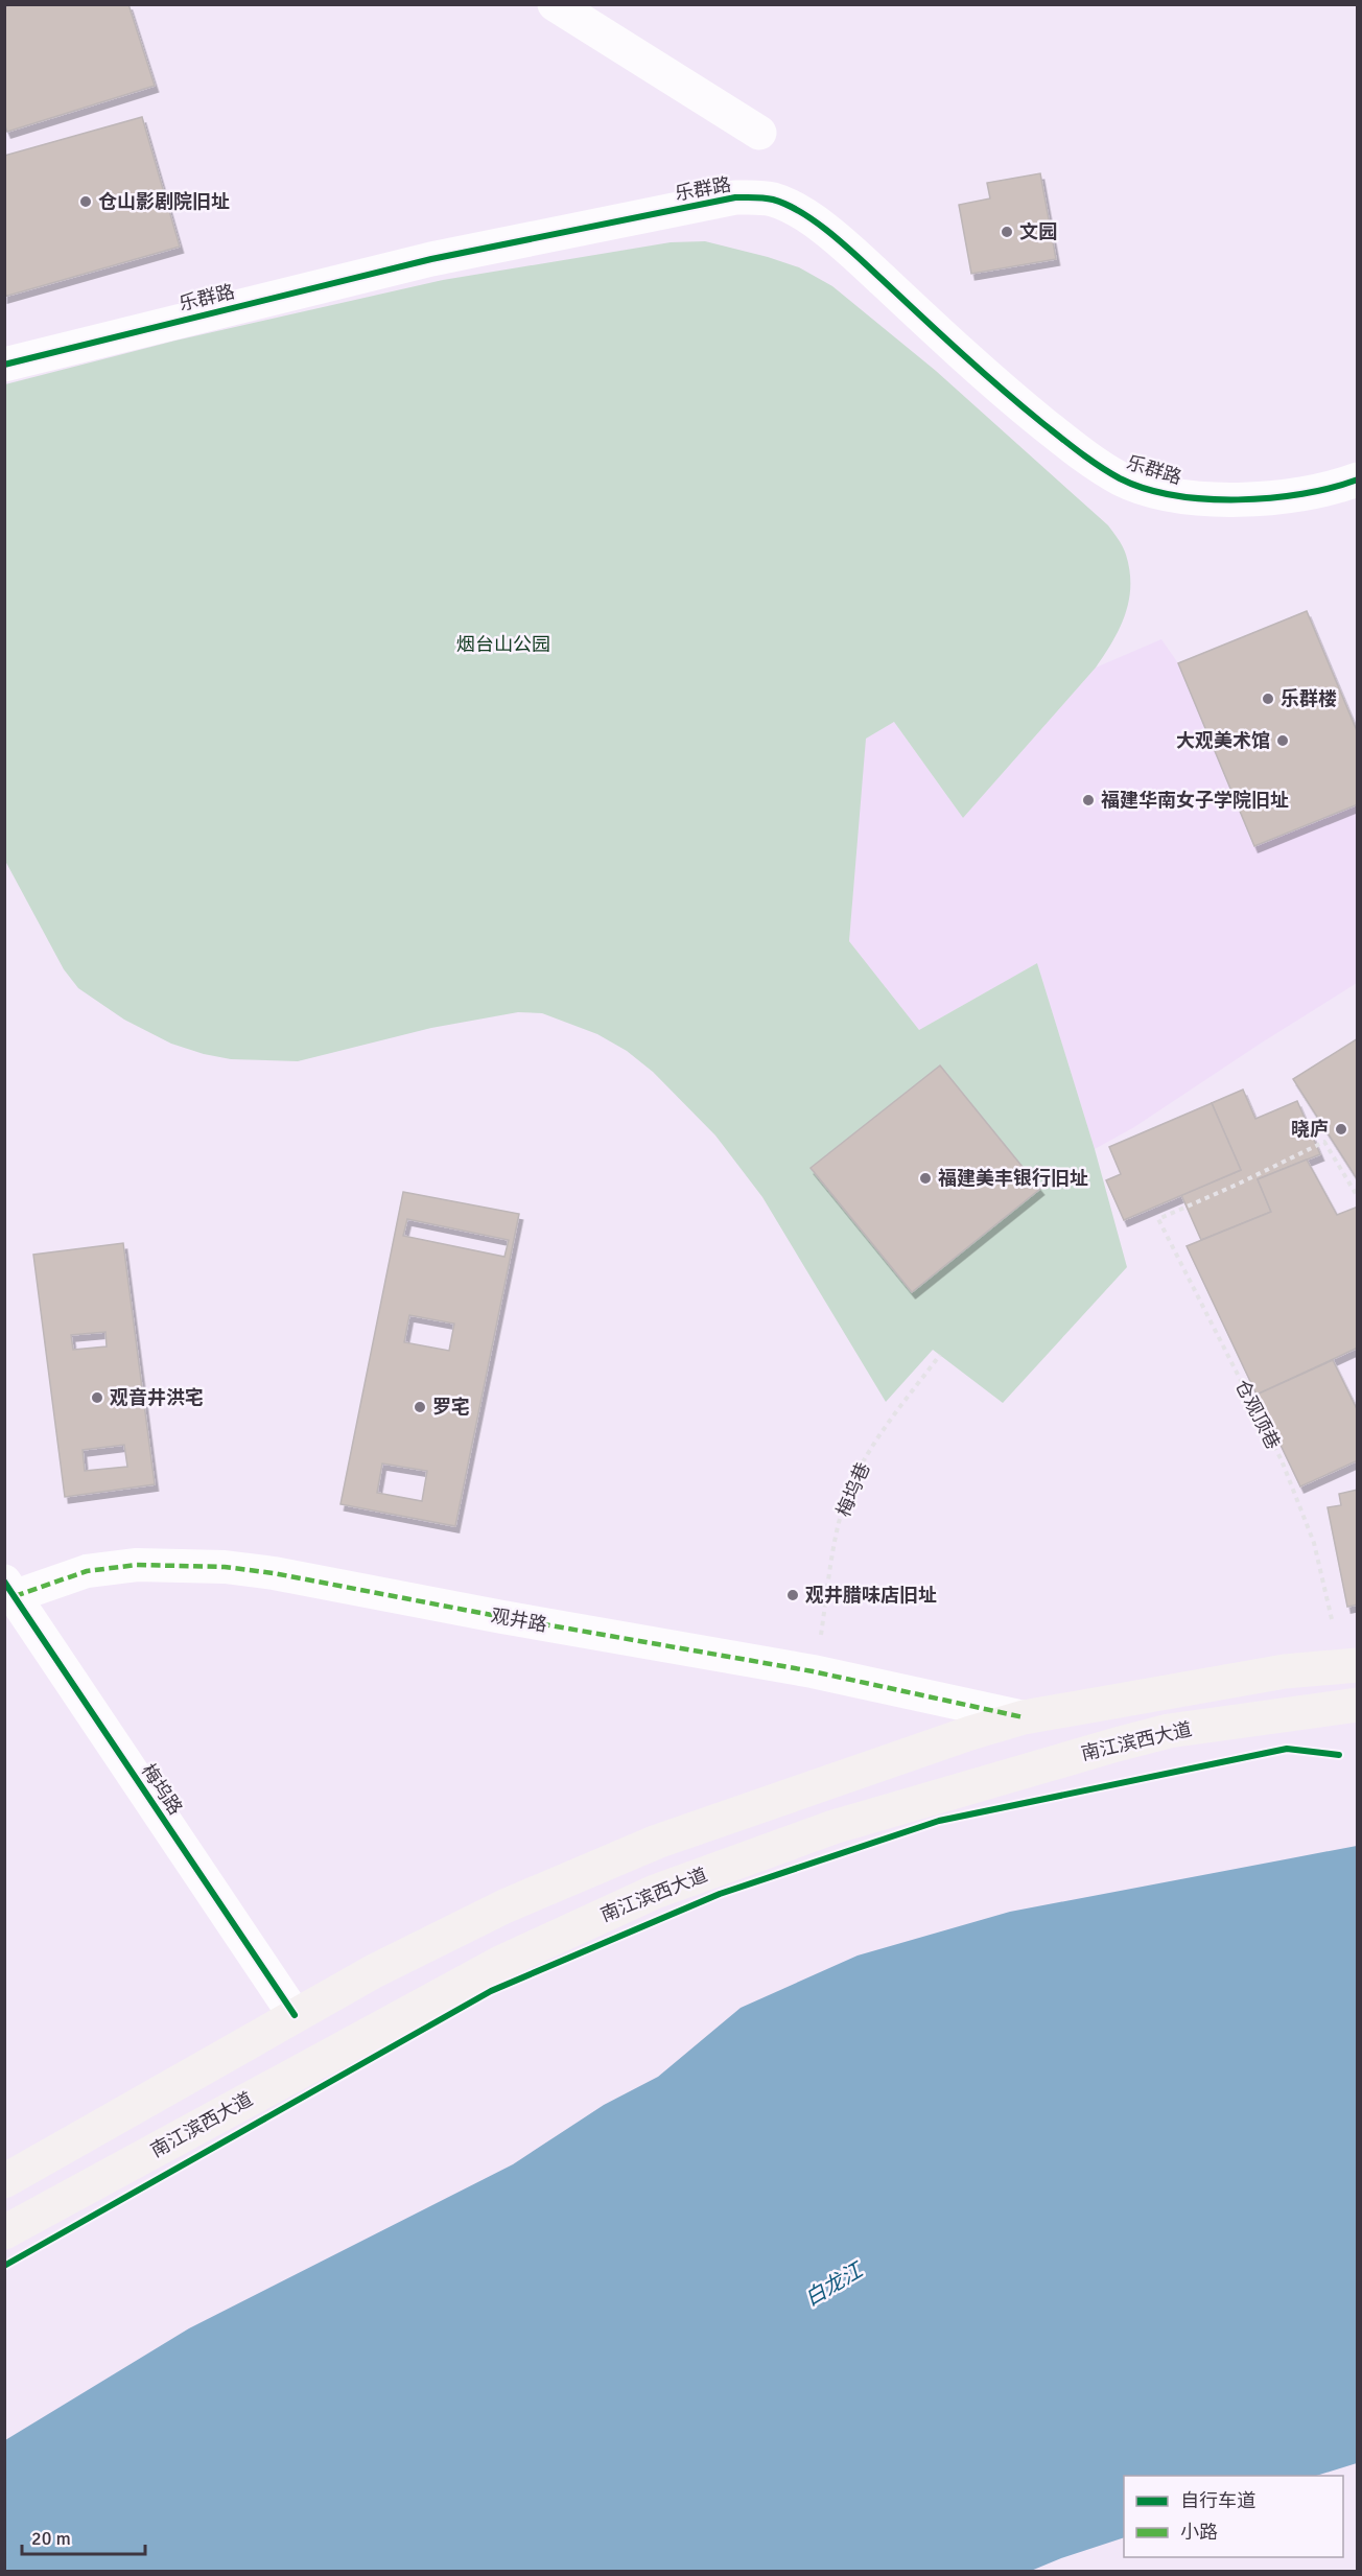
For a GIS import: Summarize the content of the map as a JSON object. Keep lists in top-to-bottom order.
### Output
{
  "streets": {
    "main road": ["南江滨西大道"],
    "street": ["乐群路", "观井路", "梅坞路"],
    "path": ["仓观顶巷", "梅坞巷"]
  },
  "crossings": [
    ["观井路", "梅坞路"]
  ],
  "water": ["白龙江"],
  "parks": ["烟台山公园"],
  "places": [
    "仓山影剧院旧址",
    "文园",
    "乐群楼",
    "大观美术馆",
    "福建华南女子学院旧址",
    "晓庐",
    "福建美丰银行旧址",
    "观音井洪宅",
    "罗宅",
    "观井腊味店旧址"
  ],
  "legend": ["自行车道", "小路"],
  "scale_bar": "20 m"
}
